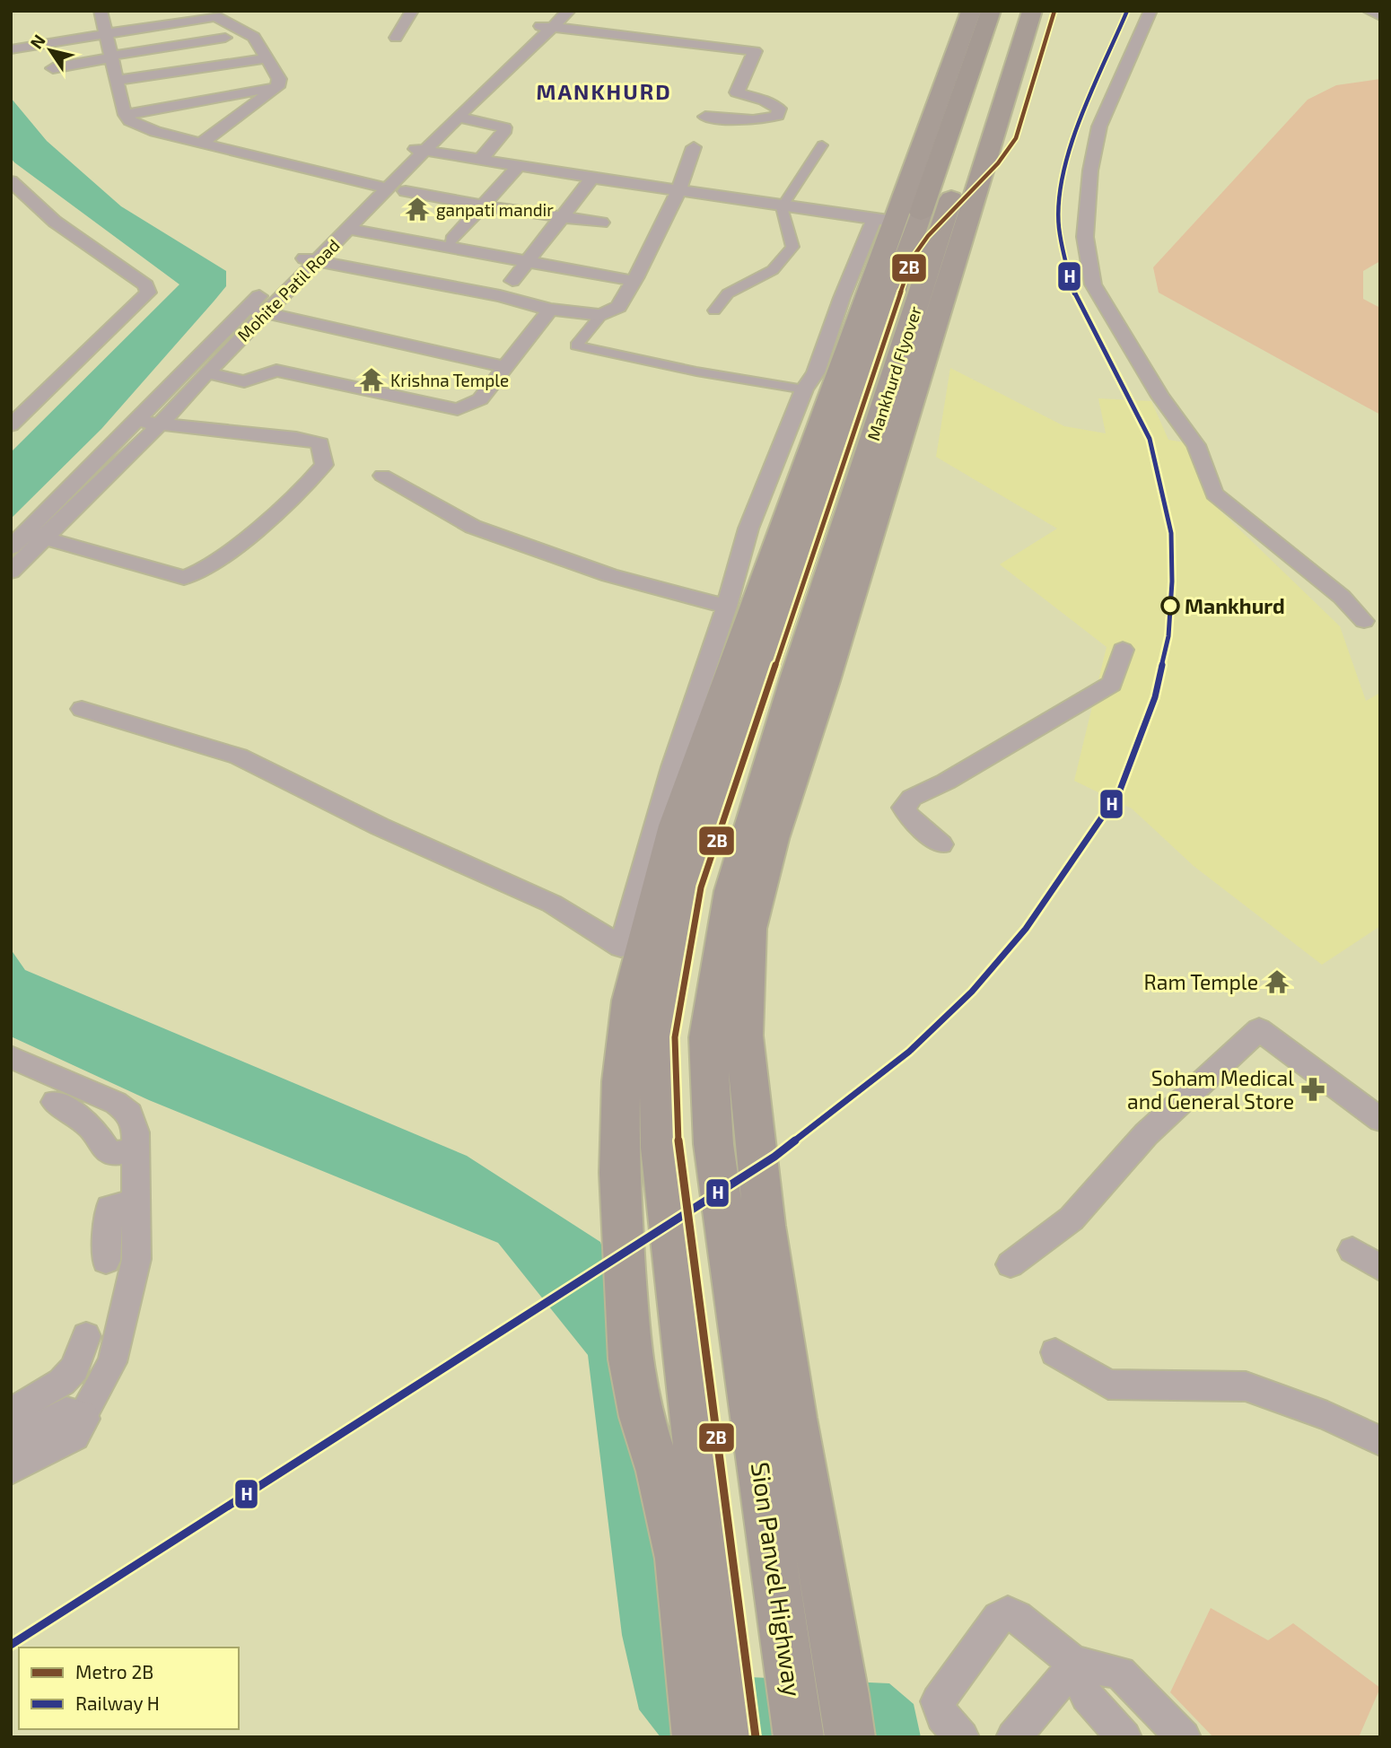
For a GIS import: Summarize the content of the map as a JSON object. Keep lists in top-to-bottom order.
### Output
{
  "streets": {
    "highway": ["Mankhurd Flyover", "Sion Panvel Highway"],
    "street": ["Mohite Patil Road"]
  },
  "districts": ["MANKHURD"],
  "places": {
    "temple": ["ganpati mandir", "Krishna Temple", "Ram Temple"],
    "other": ["Mankhurd"],
    "pharmacy": ["Soham Medical and General Store"]
  },
  "lines": ["metro line 2B", "rail line H"],
  "legend": ["Metro 2B", "Railway H"],
  "north": "top left"
}
